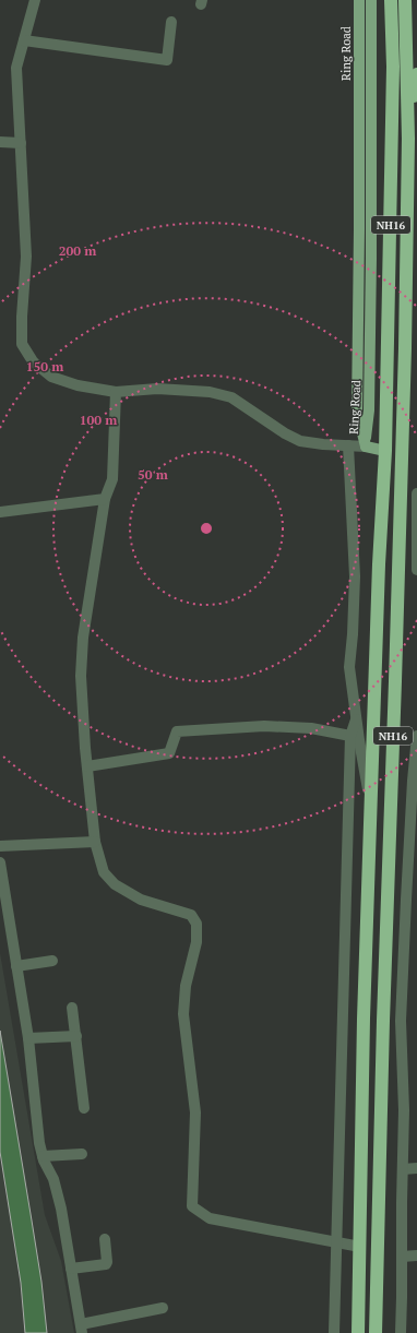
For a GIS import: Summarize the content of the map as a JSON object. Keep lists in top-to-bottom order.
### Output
{
  "streets": {
    "highway": ["NH16"],
    "main road": ["Ring Road"]
  },
  "rings": [
    "200 m",
    "150 m",
    "100 m",
    "50 m"
  ]
}
